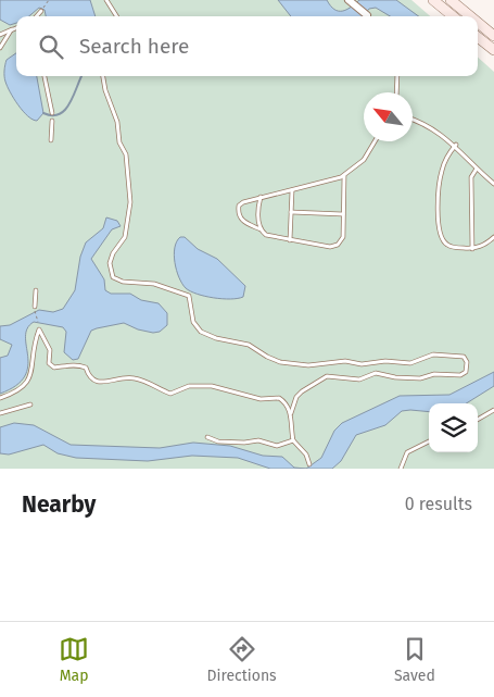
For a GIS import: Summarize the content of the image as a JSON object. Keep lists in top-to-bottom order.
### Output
{
  "north": "top left",
  "page": {
    "search": "Search here",
    "heading": ["Nearby", "0 results"],
    "nav": ["Map", "Directions", "Saved"]
  }
}
